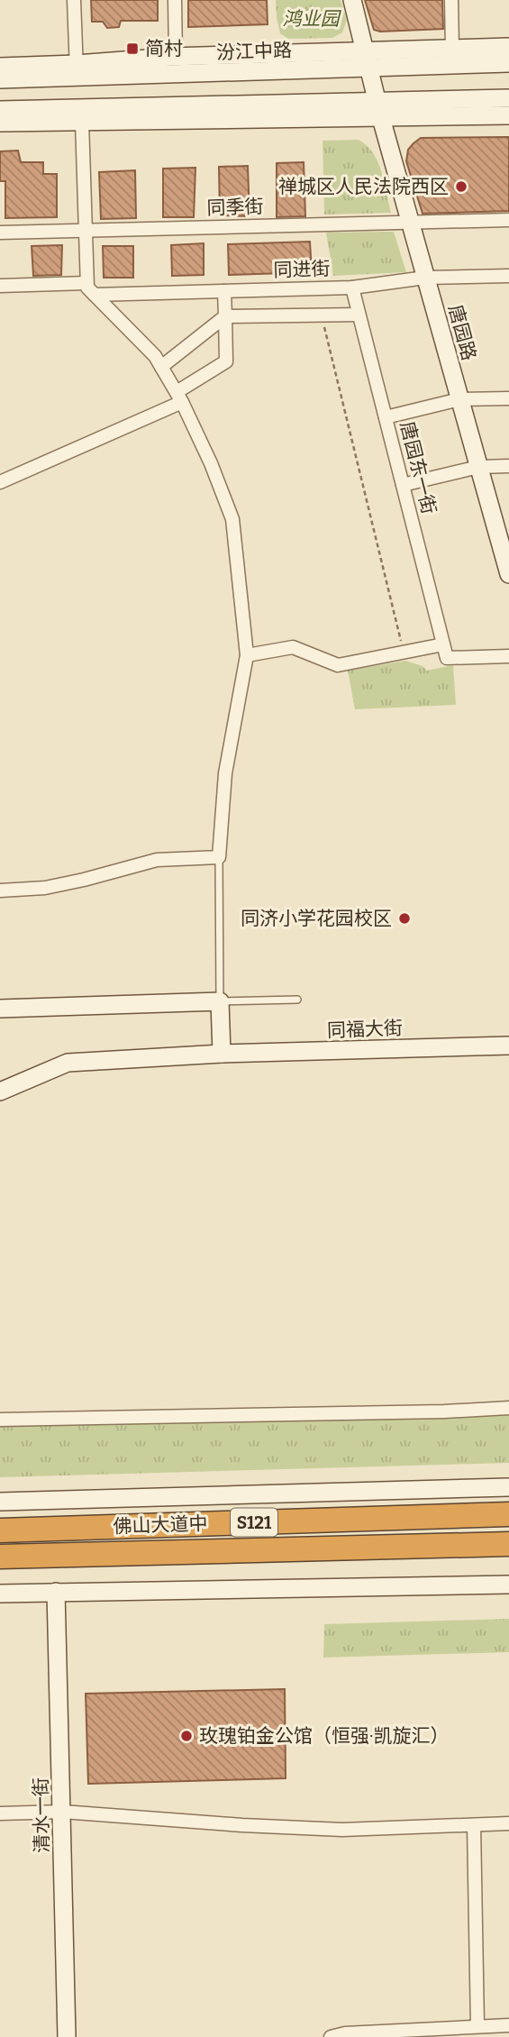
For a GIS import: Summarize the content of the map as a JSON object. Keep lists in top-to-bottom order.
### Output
{
  "streets": {
    "highway": ["S121", "佛山大道中"],
    "main road": [
      "汾江中路",
      "唐园路",
      "同福大街",
      "清水一街"
    ],
    "street": ["同季街", "同进街", "唐园东一街"]
  },
  "crossings": [
    ["汾江中路", "唐园路"],
    ["同季街", "唐园路"],
    ["同进街", "唐园路"],
    ["同进街", "唐园东一街"]
  ],
  "parks": ["鸿业园"],
  "places": {
    "transit": ["简村"],
    "other": ["禅城区人民法院西区", "同济小学花园校区", "玫瑰铂金公馆（恒强·凯旋汇）"]
  }
}
